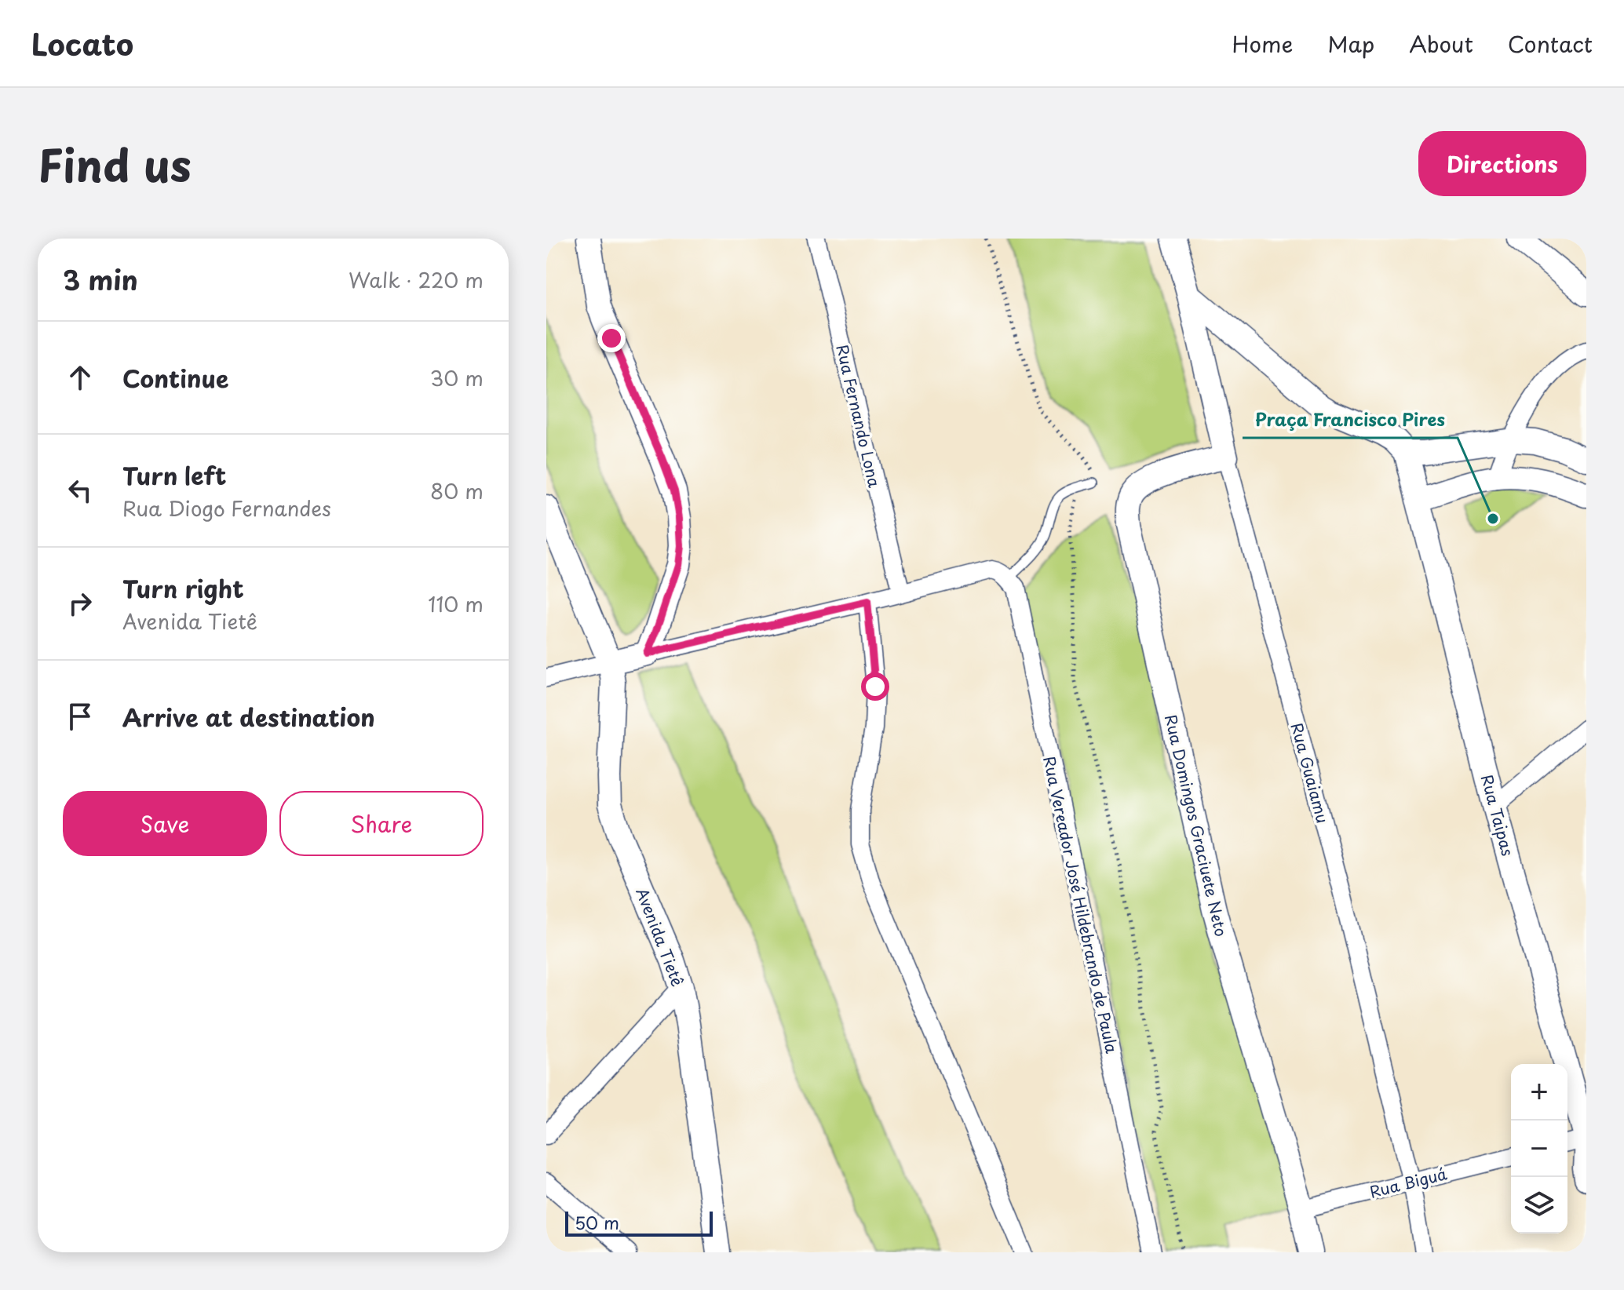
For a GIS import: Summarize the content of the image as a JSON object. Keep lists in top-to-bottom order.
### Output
{
  "streets": {
    "street": [
      "Rua Fernando Lona",
      "Rua Guaiamu",
      "Rua Taipas",
      "Rua Domingos Graciuete Neto",
      "Rua Vereador José Hildebrando de Paula",
      "Avenida Tietê",
      "Rua Biguá"
    ]
  },
  "crossings": [
    ["Rua Guaiamu", "Rua Domingos Graciuete Neto"],
    ["Rua Guaiamu", "Rua Biguá"],
    ["Rua Domingos Graciuete Neto", "Rua Biguá"]
  ],
  "places": ["Praça Francisco Pires"],
  "scale_bar": "50 m",
  "page": {
    "header": "Locato",
    "nav": [
      "Home",
      "Map",
      "About",
      "Contact"
    ],
    "title": "Find us",
    "buttons": [
      "Directions",
      ["Save", "Share"]
    ],
    "heading": ["3 min", "Walk · 220 m"],
    "list": [
      ["Continue", "30 m"],
      ["Turn left", "Rua Diogo Fernandes", "80 m"],
      ["Turn right", "Avenida Tietê", "110 m"],
      "Arrive at destination"
    ],
    "map_buttons": ["+", "−"],
    "scale": "50 m"
  }
}
